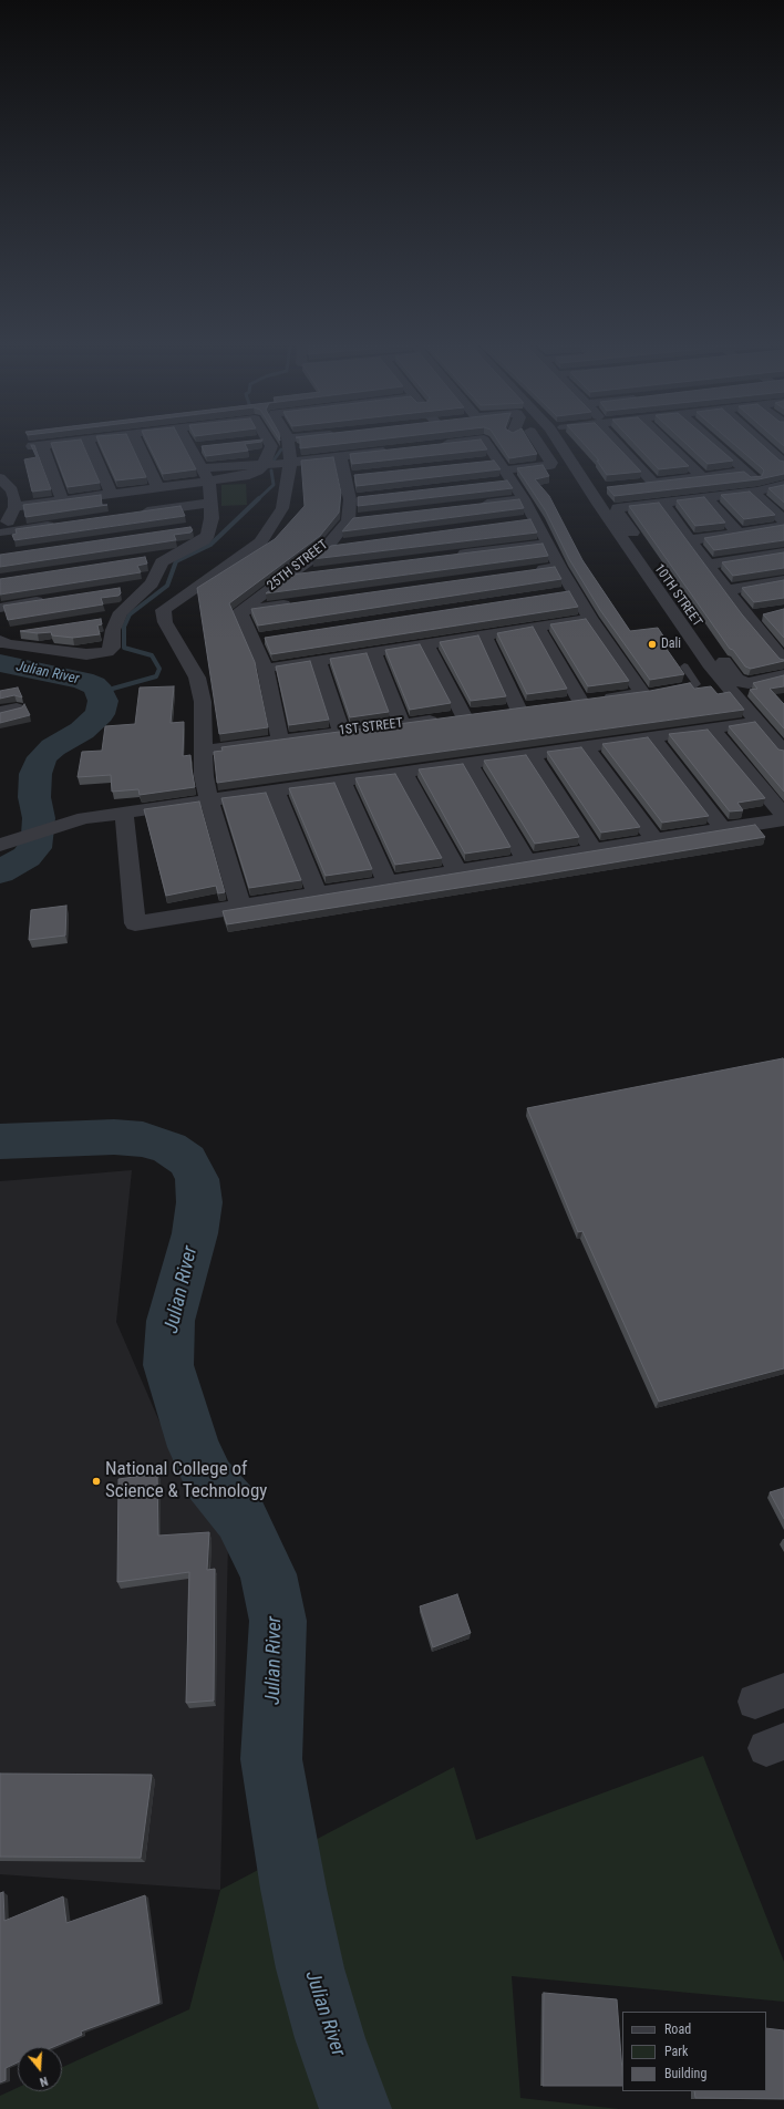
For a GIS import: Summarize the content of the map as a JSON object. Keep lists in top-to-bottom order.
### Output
{
  "streets": {
    "street": ["25TH STREET", "10TH STREET", "1ST STREET"]
  },
  "water": ["Julian River"],
  "places": ["Dali", "National College of Science & Technology"],
  "legend": ["Road", "Park", "Building"],
  "north": "bottom"
}
